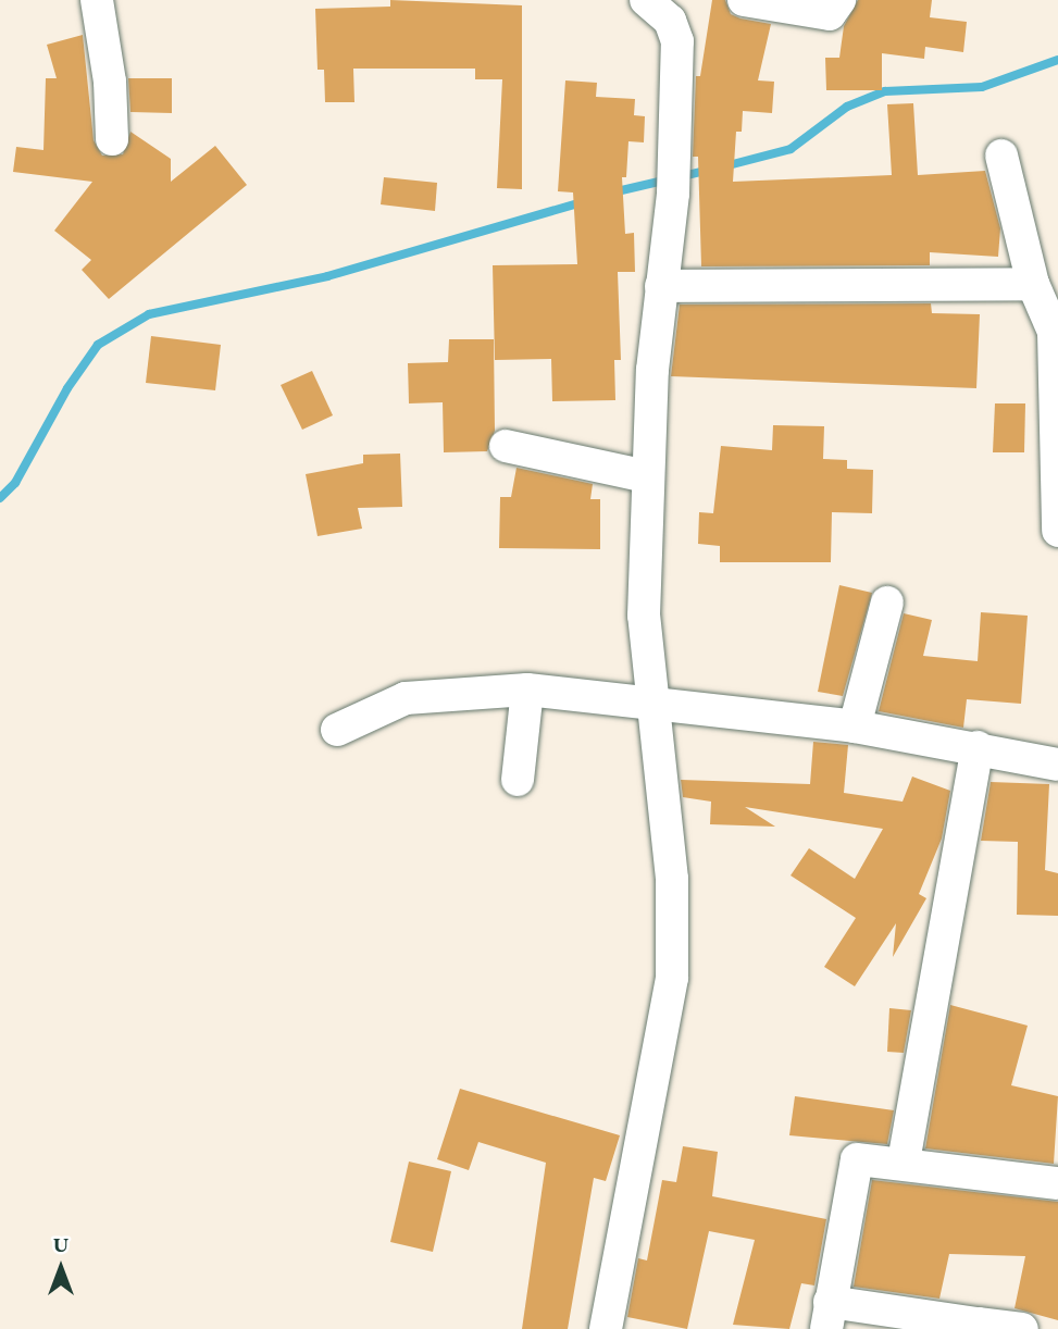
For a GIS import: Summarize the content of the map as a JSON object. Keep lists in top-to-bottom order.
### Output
{
  "north": "top"
}
